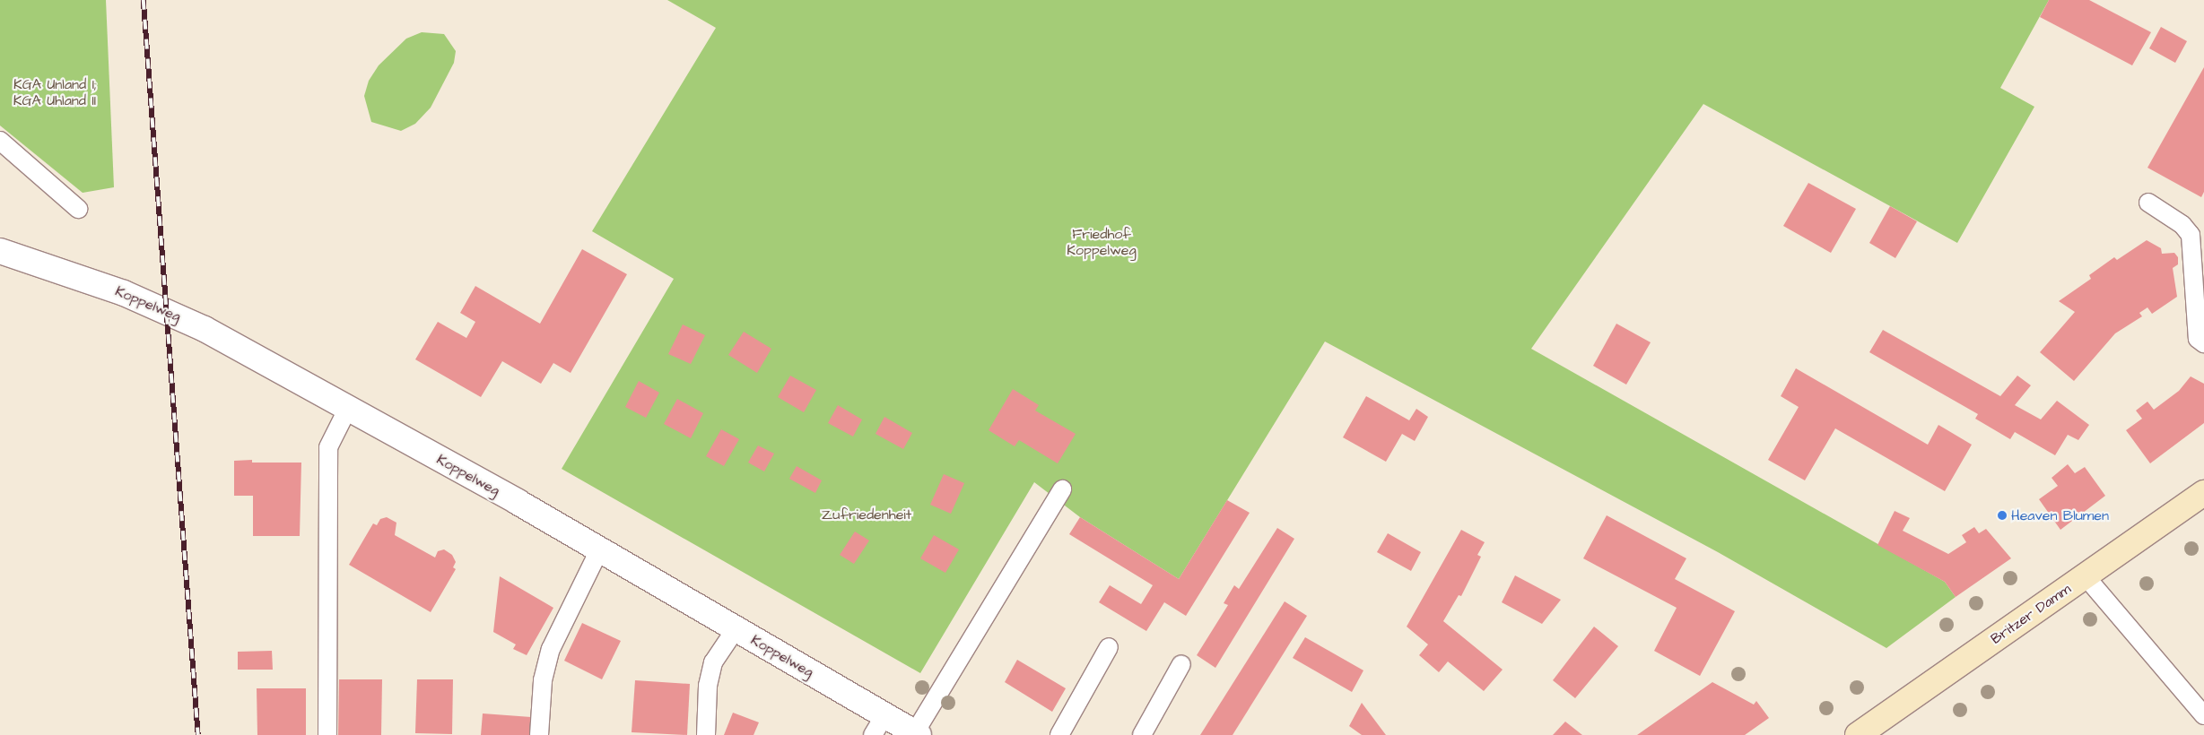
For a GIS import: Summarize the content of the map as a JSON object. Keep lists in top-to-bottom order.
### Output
{
  "streets": {
    "main road": ["Britzer Damm"],
    "street": ["Koppelweg"]
  },
  "parks": ["KGA Unland I; KGA Uhland II", "Friedhof Koppelweg", "Zufriedenheit"],
  "places": ["Heaven Blumen"]
}
